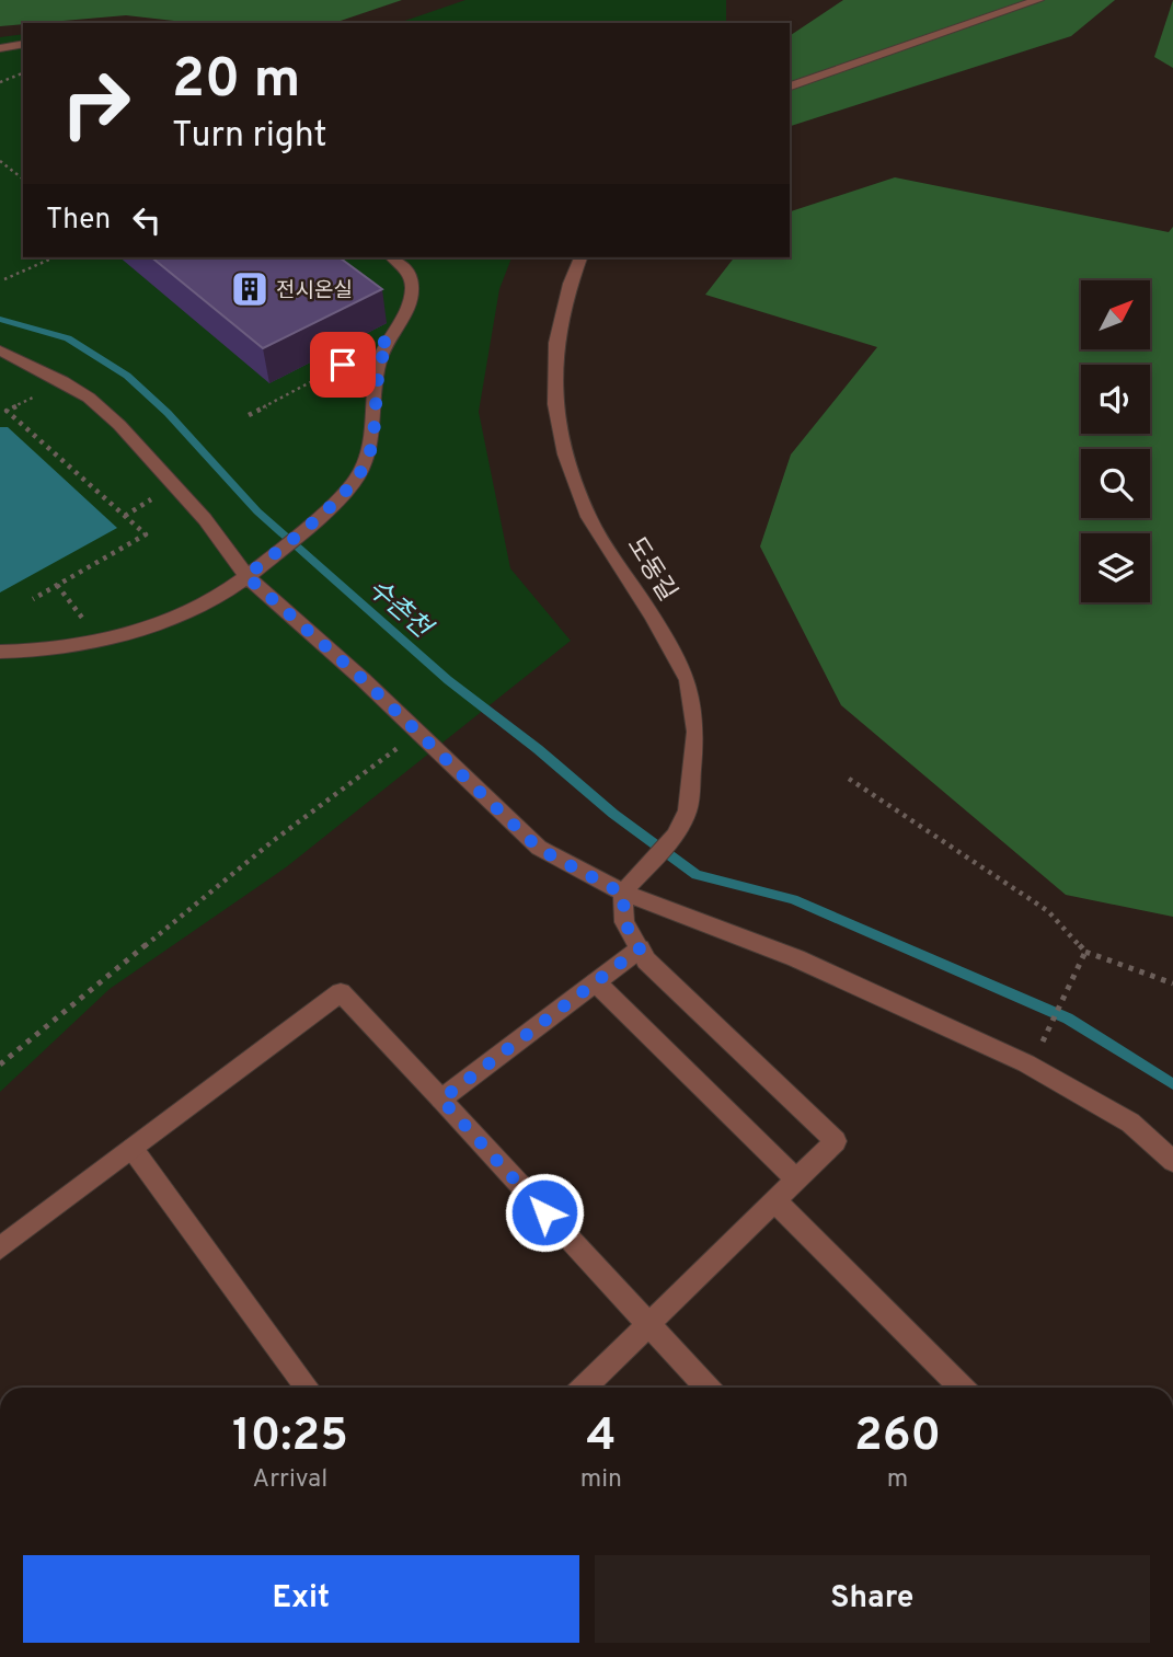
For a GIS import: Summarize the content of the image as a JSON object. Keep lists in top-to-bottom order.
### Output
{
  "streets": {
    "street": ["도동길"]
  },
  "water": ["수촌천"],
  "places": {
    "building": ["전시온실"]
  },
  "north": "top right",
  "page": {
    "turn": ["20 m", "Turn right"],
    "then": "Then",
    "eta": [
      "10:25",
      "Arrival",
      "4",
      "min",
      "260",
      "m"
    ],
    "buttons": ["Exit", "Share"]
  }
}
